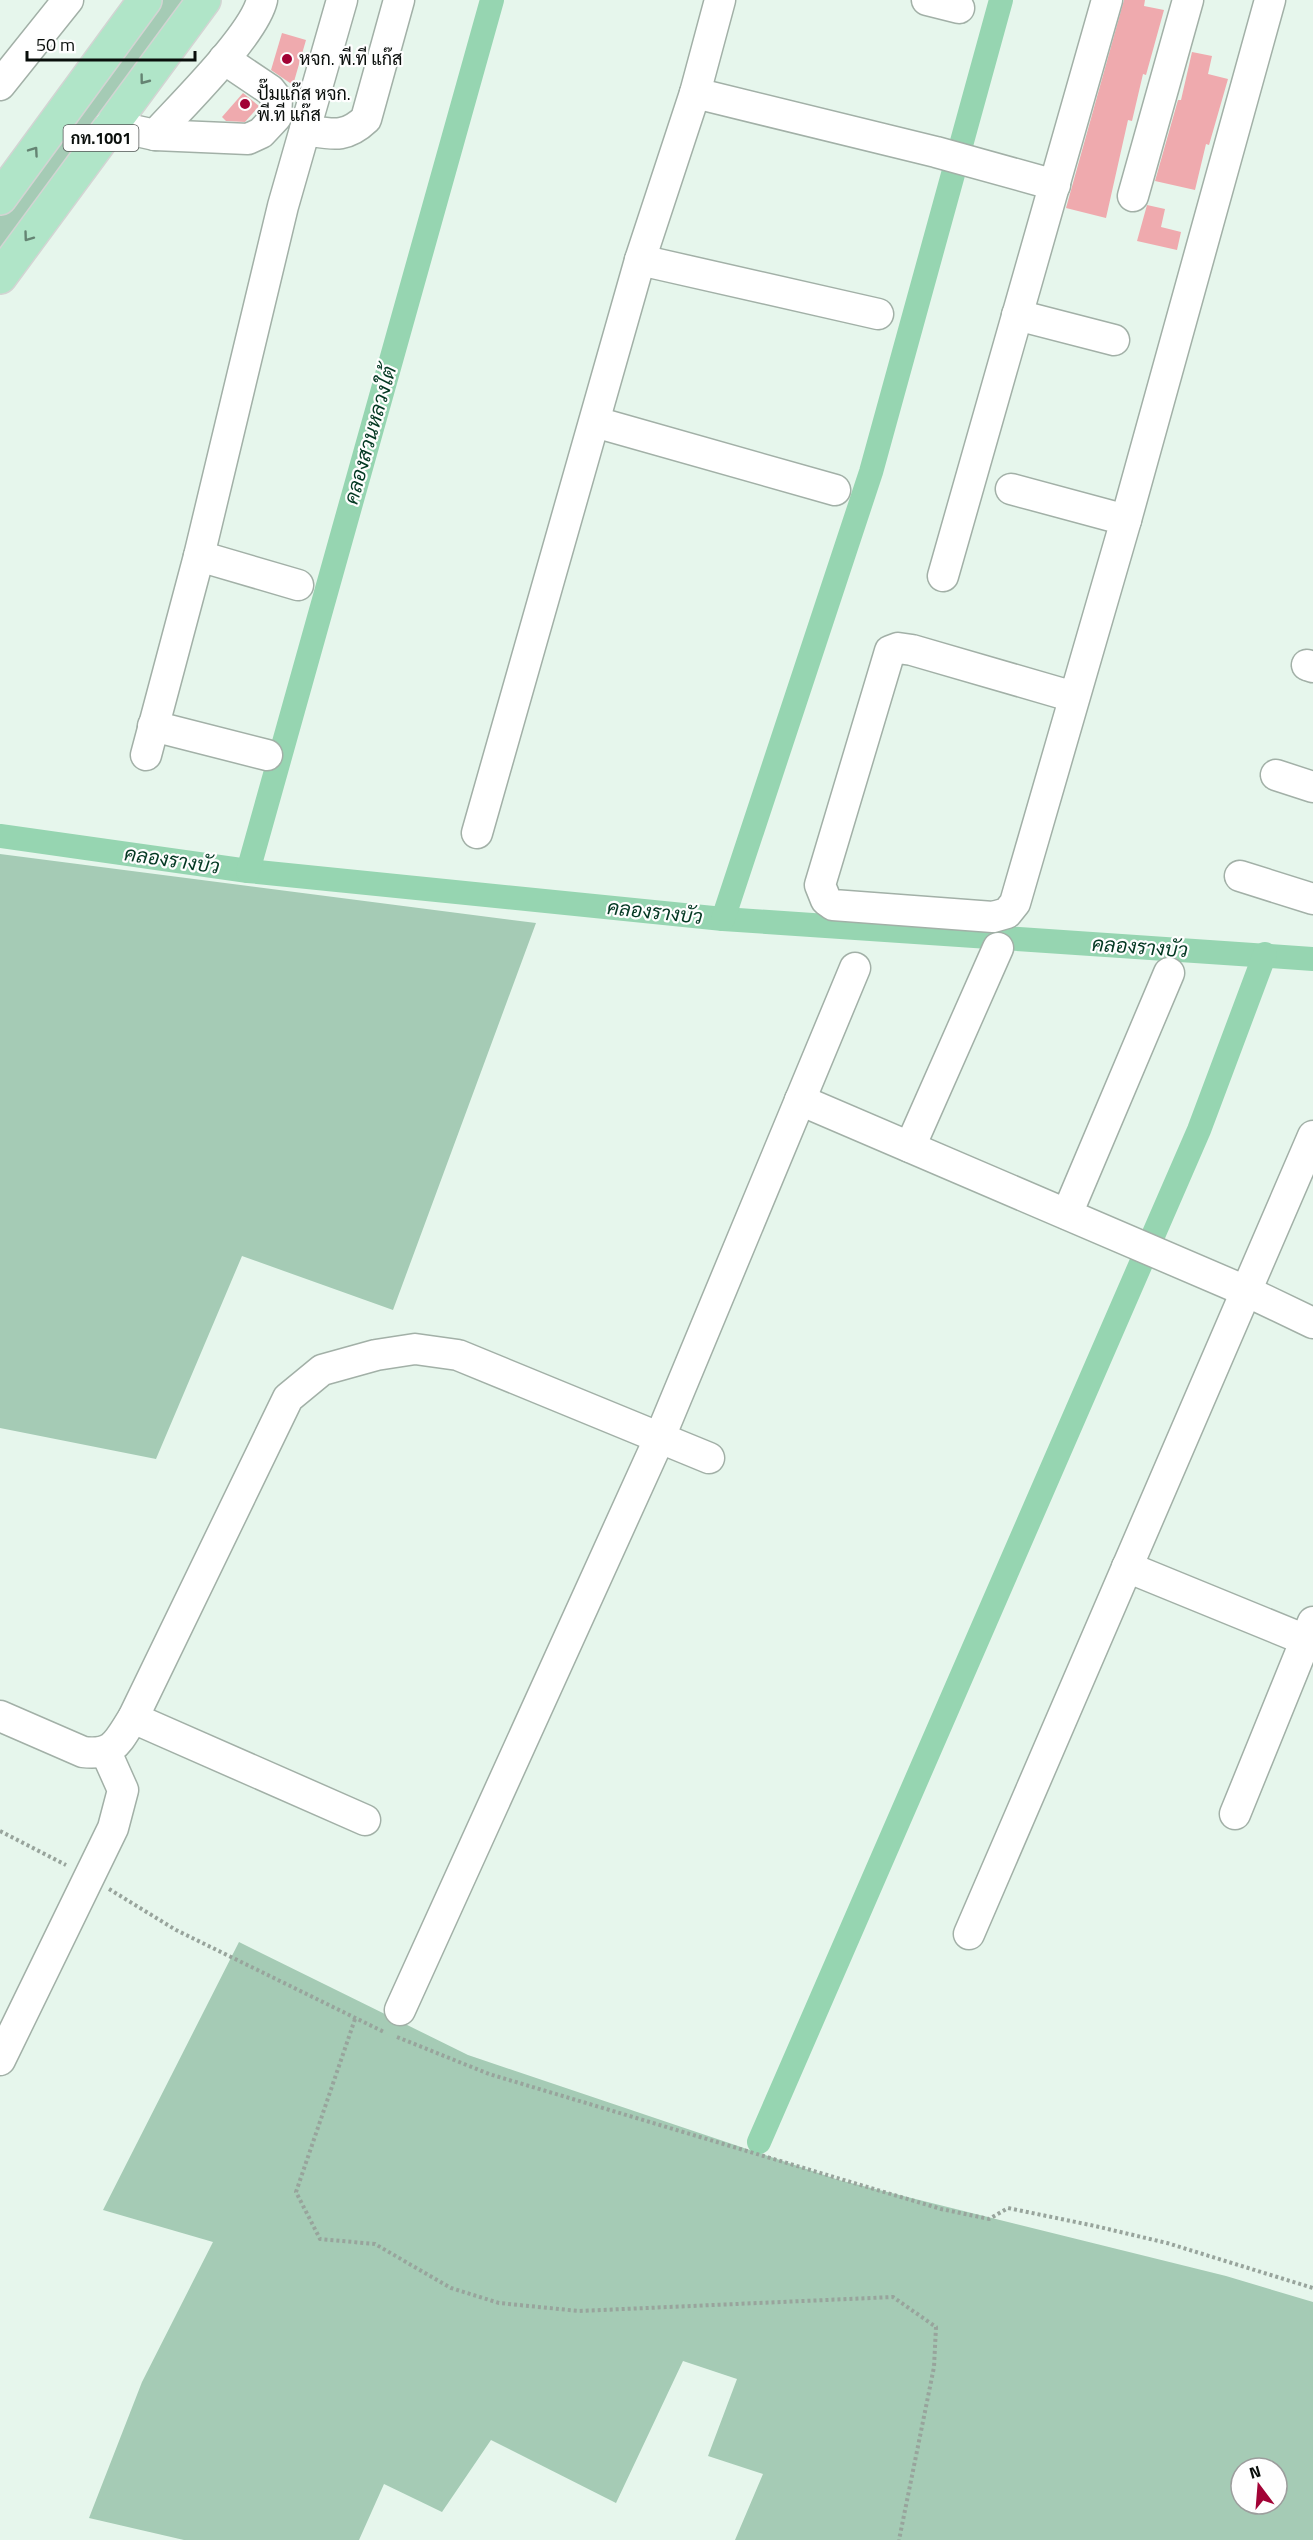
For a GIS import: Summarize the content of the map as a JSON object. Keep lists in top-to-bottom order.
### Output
{
  "streets": {
    "main road": ["กท.1001"]
  },
  "water": ["คลองสวนหลวงใต้", "คลองรางบัว"],
  "places": ["หจก. พี.ที แก๊ส", "ปั๊มแก๊ส หจก. พี.ที แก๊ส"],
  "scale_bar": "50 m",
  "north": "top"
}
